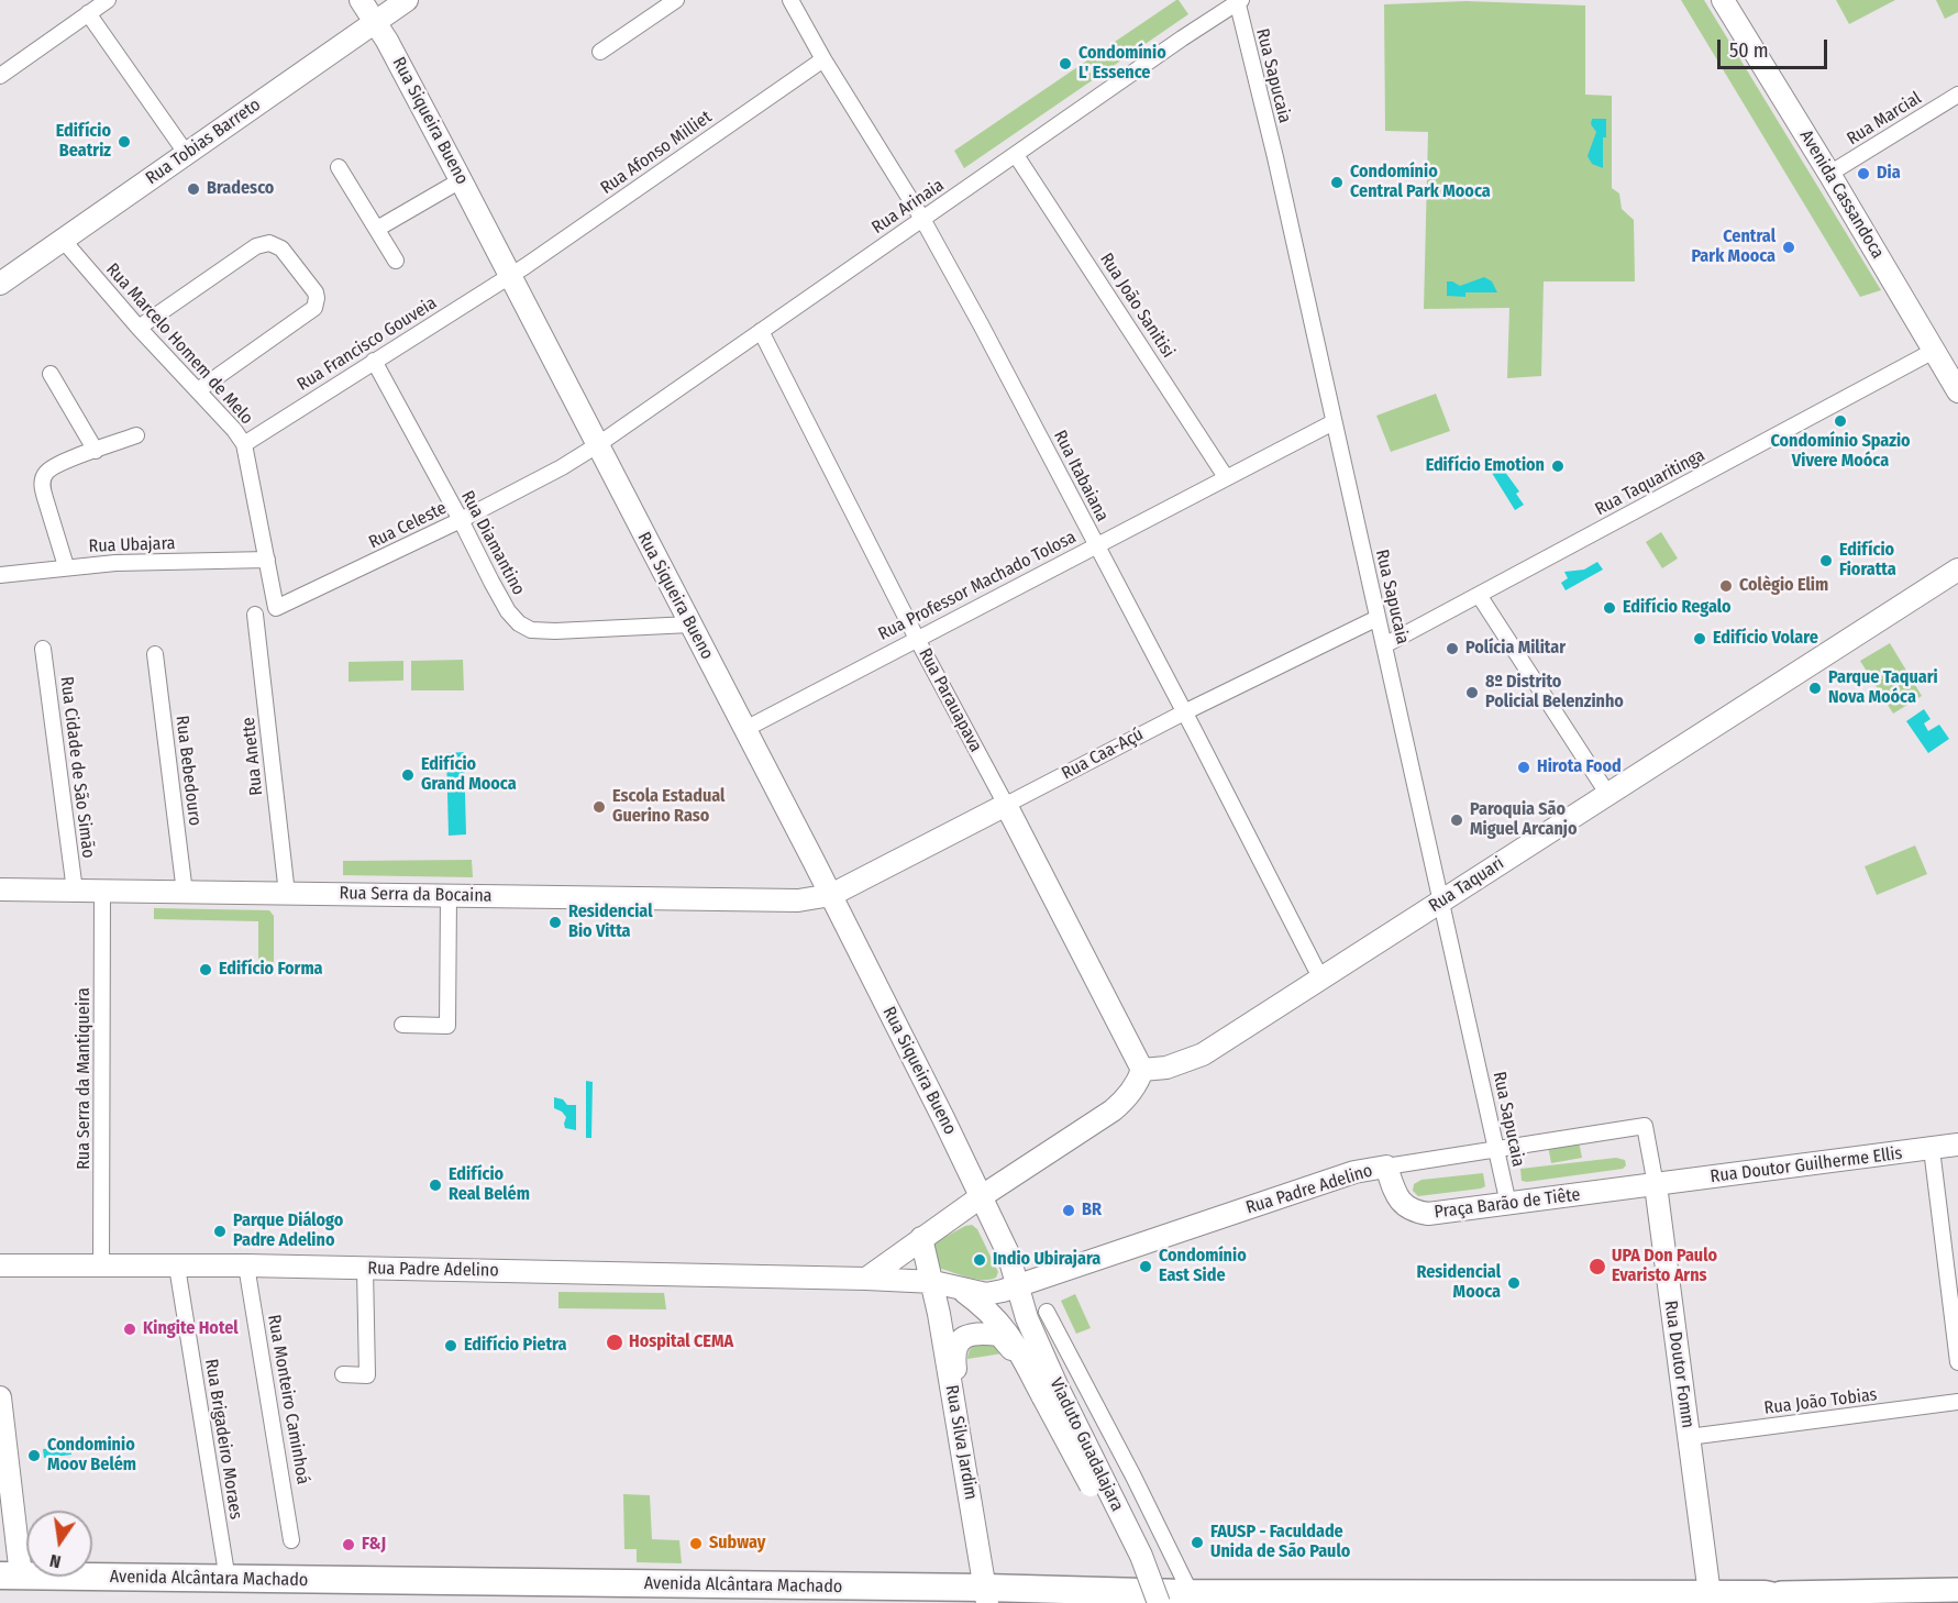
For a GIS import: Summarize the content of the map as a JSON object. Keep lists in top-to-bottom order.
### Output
{
  "streets": {
    "highway": ["Avenida Alcântara Machado"],
    "main road": [
      "Rua Siqueira Bueno",
      "Rua Tobias Barreto",
      "Avenida Cassandoca",
      "Rua Parauapava",
      "Rua Caa-Açú",
      "Rua Taquari",
      "Rua Serra da Bocaina",
      "Rua Doutor Guilherme Ellis",
      "Rua Padre Adelino",
      "Praça Barão de Tiête",
      "Rua Doutor Fomm",
      "Rua Silva Jardim",
      "Viaduto Guadalajara"
    ],
    "street": [
      "Rua Sapucaia",
      "Rua Marcial",
      "Rua Afonso Milliet",
      "Rua Arinaia",
      "Rua João Sanitisi",
      "Rua Marcelo Homem de Melo",
      "Rua Francisco Gouveia",
      "Rua Itabaiana",
      "Rua Taquaritinga",
      "Rua Celeste",
      "Rua Diamantino",
      "Rua Ubajara",
      "Rua Professor Machado Tolosa",
      "Rua Anette",
      "Rua Cidade de São Simão",
      "Rua Bebedouro",
      "Rua Serra da Mantiqueira",
      "Rua Monteiro Caminhoá",
      "Rua João Tobias",
      "Rua Brigadeiro Moraes"
    ]
  },
  "crossings": [
    ["Rua Sapucaia", "Rua Arinaia"],
    ["Rua Sapucaia", "Rua Taquaritinga"],
    ["Rua Sapucaia", "Rua Professor Machado Tolosa"],
    ["Rua Sapucaia", "Rua Caa-Açú"],
    ["Rua Sapucaia", "Rua Taquari"],
    ["Rua Sapucaia", "Rua Padre Adelino"],
    ["Rua Sapucaia", "Praça Barão de Tiête"],
    ["Rua Marcial", "Avenida Cassandoca"],
    ["Rua Siqueira Bueno", "Rua Tobias Barreto"],
    ["Rua Siqueira Bueno", "Rua Afonso Milliet"],
    ["Rua Siqueira Bueno", "Rua Arinaia"],
    ["Rua Siqueira Bueno", "Rua Francisco Gouveia"],
    ["Rua Siqueira Bueno", "Rua Celeste"],
    ["Rua Siqueira Bueno", "Rua Diamantino"],
    ["Rua Siqueira Bueno", "Rua Professor Machado Tolosa"],
    ["Rua Siqueira Bueno", "Rua Caa-Açú"],
    ["Rua Siqueira Bueno", "Rua Serra da Bocaina"],
    ["Rua Siqueira Bueno", "Rua Padre Adelino"],
    ["Rua Siqueira Bueno", "Viaduto Guadalajara"],
    ["Rua Tobias Barreto", "Rua Marcelo Homem de Melo"],
    ["Rua Afonso Milliet", "Rua Francisco Gouveia"],
    ["Rua Afonso Milliet", "Rua Itabaiana"],
    ["Avenida Cassandoca", "Rua Taquaritinga"],
    ["Rua Arinaia", "Rua João Sanitisi"],
    ["Rua Arinaia", "Rua Itabaiana"],
    ["Rua Arinaia", "Rua Celeste"],
    ["Rua Arinaia", "Rua Parauapava"],
    ["Rua João Sanitisi", "Rua Professor Machado Tolosa"],
    ["Rua Marcelo Homem de Melo", "Rua Francisco Gouveia"],
    ["Rua Marcelo Homem de Melo", "Rua Celeste"],
    ["Rua Marcelo Homem de Melo", "Rua Ubajara"],
    ["Rua Francisco Gouveia", "Rua Diamantino"],
    ["Rua Itabaiana", "Rua Professor Machado Tolosa"],
    ["Rua Itabaiana", "Rua Caa-Açú"],
    ["Rua Itabaiana", "Rua Taquari"],
    ["Rua Celeste", "Rua Diamantino"],
    ["Rua Celeste", "Rua Ubajara"],
    ["Rua Professor Machado Tolosa", "Rua Parauapava"],
    ["Rua Parauapava", "Rua Caa-Açú"],
    ["Rua Parauapava", "Rua Taquari"],
    ["Rua Caa-Açú", "Rua Serra da Bocaina"],
    ["Rua Anette", "Rua Serra da Bocaina"],
    ["Rua Cidade de São Simão", "Rua Serra da Bocaina"],
    ["Rua Bebedouro", "Rua Serra da Bocaina"],
    ["Rua Serra da Bocaina", "Rua Serra da Mantiqueira"],
    ["Rua Serra da Mantiqueira", "Rua Padre Adelino"],
    ["Rua Doutor Guilherme Ellis", "Praça Barão de Tiête"],
    ["Rua Doutor Guilherme Ellis", "Rua Doutor Fomm"],
    ["Rua Padre Adelino", "Praça Barão de Tiête"],
    ["Rua Padre Adelino", "Rua Doutor Fomm"],
    ["Rua Padre Adelino", "Rua Monteiro Caminhoá"],
    ["Rua Padre Adelino", "Rua Brigadeiro Moraes"],
    ["Rua Padre Adelino", "Rua Silva Jardim"],
    ["Rua Padre Adelino", "Viaduto Guadalajara"],
    ["Praça Barão de Tiête", "Rua Doutor Fomm"],
    ["Rua Doutor Fomm", "Rua João Tobias"],
    ["Rua Doutor Fomm", "Avenida Alcântara Machado"],
    ["Rua Brigadeiro Moraes", "Avenida Alcântara Machado"],
    ["Rua Silva Jardim", "Avenida Alcântara Machado"]
  ],
  "places": [
    "Condomínio L' Essence",
    "Edifício Beatriz",
    "Dia",
    "Condomínio Central Park Mooca",
    "Bradesco",
    "Central Park Mooca",
    "Condomínio Spazio Vivere Moóca",
    "Edifício Emotion",
    "Edifício Fioratta",
    "Colègio Elim",
    "Edifício Regalo",
    "Edifício Volare",
    "Polícia Militar",
    "Parque Taquari Nova Moóca",
    "8º Distrito Policial Belenzinho",
    "Hirota Food",
    "Edifício Grand Mooca",
    "Escola Estadual Guerino Raso",
    "Paroquia São Miguel Arcanjo",
    "Residencial Bio Vitta",
    "Edifício Forma",
    "Edifício Real Belém",
    "BR",
    "Parque Diálogo Padre Adelino",
    "Indio Ubirajara",
    "Condomínio East Side",
    "UPA Don Paulo Evaristo Arns",
    "Residencial Mooca",
    "Kingite Hotel",
    "Hospital CEMA",
    "Edifício Pietra",
    "Condominio Moov Belém",
    "FAUSP - Faculdade Unida de São Paulo",
    "Subway",
    "F&J"
  ],
  "scale_bar": "50 m",
  "north": "bottom"
}
